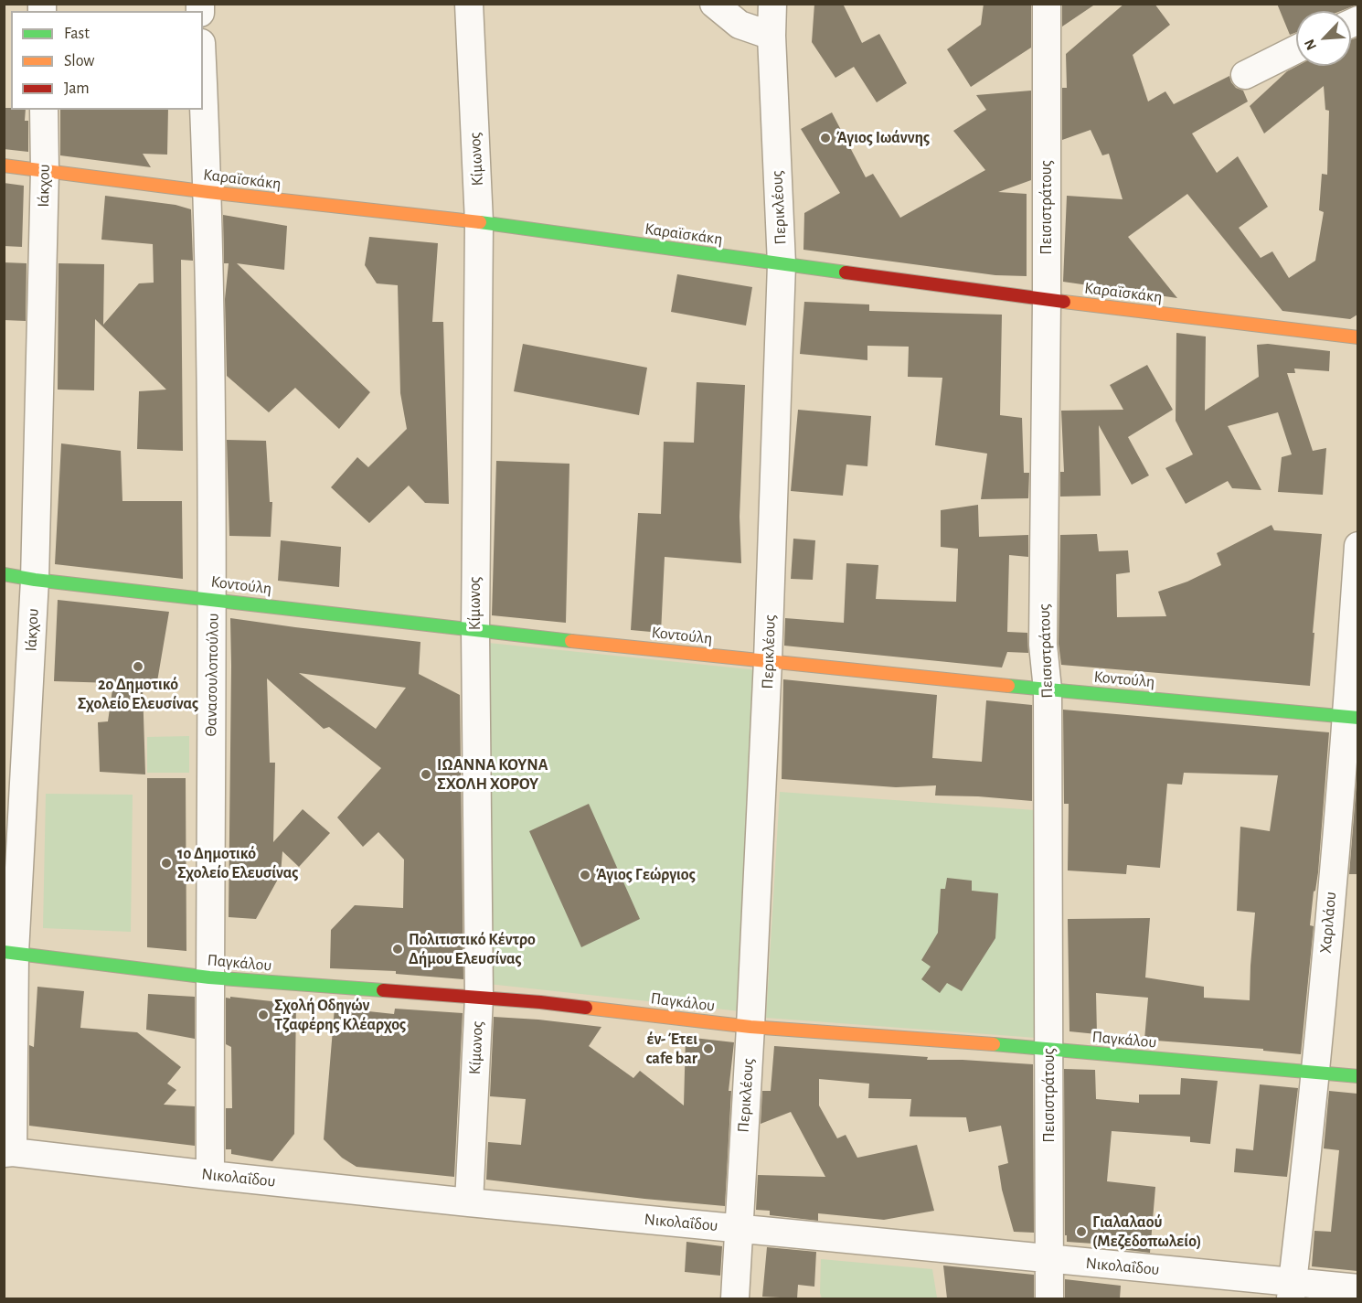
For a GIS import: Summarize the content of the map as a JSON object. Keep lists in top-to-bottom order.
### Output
{
  "streets": {
    "main road": ["Καραϊσκάκη", "Κοντούλη", "Παγκάλου"],
    "street": [
      "Κίμωνος",
      "Ιάκχου",
      "Περικλέους",
      "Πεισιστράτους",
      "Θανασουλοπούλου",
      "Χαριλάου",
      "Νικολαΐδου"
    ]
  },
  "crossings": [
    ["Κίμωνος", "Καραϊσκάκη"],
    ["Κίμωνος", "Κοντούλη"],
    ["Κίμωνος", "Παγκάλου"],
    ["Κίμωνος", "Νικολαΐδου"],
    ["Καραϊσκάκη", "Ιάκχου"],
    ["Καραϊσκάκη", "Περικλέους"],
    ["Καραϊσκάκη", "Πεισιστράτους"],
    ["Καραϊσκάκη", "Θανασουλοπούλου"],
    ["Ιάκχου", "Κοντούλη"],
    ["Ιάκχου", "Παγκάλου"],
    ["Ιάκχου", "Νικολαΐδου"],
    ["Περικλέους", "Κοντούλη"],
    ["Περικλέους", "Παγκάλου"],
    ["Περικλέους", "Νικολαΐδου"],
    ["Πεισιστράτους", "Κοντούλη"],
    ["Πεισιστράτους", "Παγκάλου"],
    ["Πεισιστράτους", "Νικολαΐδου"],
    ["Κοντούλη", "Θανασουλοπούλου"],
    ["Κοντούλη", "Χαριλάου"],
    ["Θανασουλοπούλου", "Παγκάλου"],
    ["Θανασουλοπούλου", "Νικολαΐδου"],
    ["Χαριλάου", "Παγκάλου"],
    ["Χαριλάου", "Νικολαΐδου"]
  ],
  "places": [
    "Άγιος Ιωάννης",
    "2ο Δημοτικό Σχολείο Ελευσίνας",
    "ΙΩΑΝΝΑ ΚΟΥΝΑ ΣΧΟΛΗ ΧΟΡΟΥ",
    "1ο Δημοτικό Σχολείο Ελευσίνας",
    "Άγιος Γεώργιος",
    "Πολιτιστικό Κέντρο Δήμου Ελευσίνας",
    "Σχολή Οδηγών Τζαφέρης Κλέαρχος",
    "έν- Έτει cafe bar",
    "Γιαλαλαού (Μεζεδοπωλείο)"
  ],
  "legend": ["Fast", "Slow", "Jam"],
  "north": "bottom left"
}
